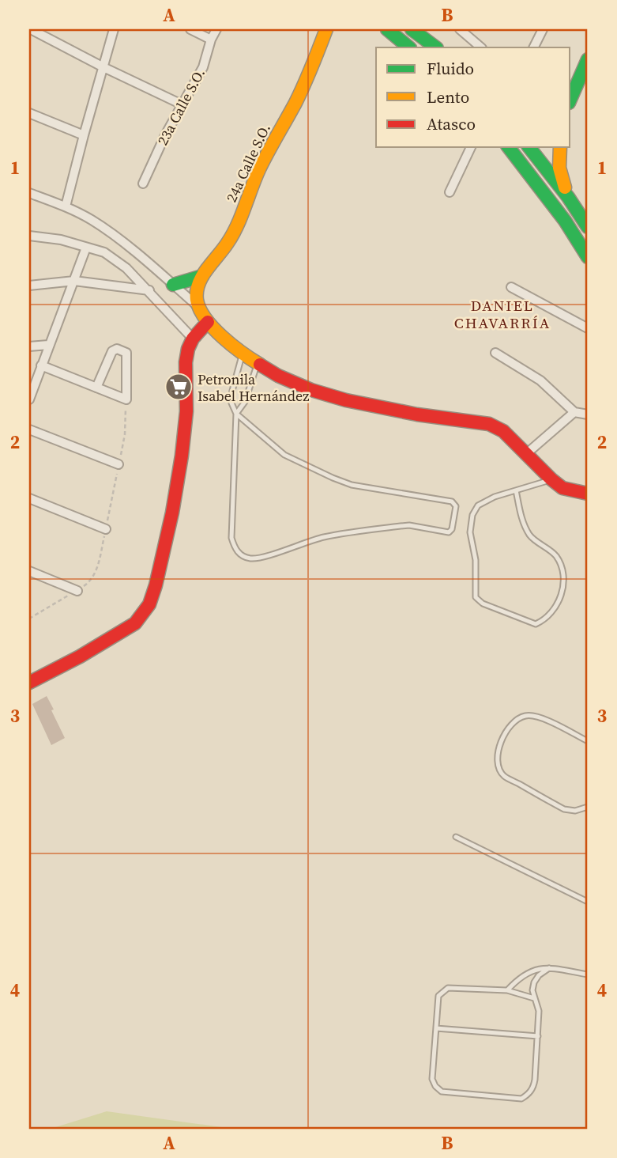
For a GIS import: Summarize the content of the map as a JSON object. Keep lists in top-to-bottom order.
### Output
{
  "streets": {
    "street": ["23a Calle S.O.", "24a Calle S.O."]
  },
  "districts": ["DANIEL CHAVARRÍA"],
  "places": {
    "supermarket": ["Petronila Isabel Hernández"]
  },
  "legend": ["Fluido", "Lento", "Atasco"],
  "grid": {
    "columns": ["A", "B"],
    "rows": [
      "1",
      "2",
      "3",
      "4"
    ]
  }
}
